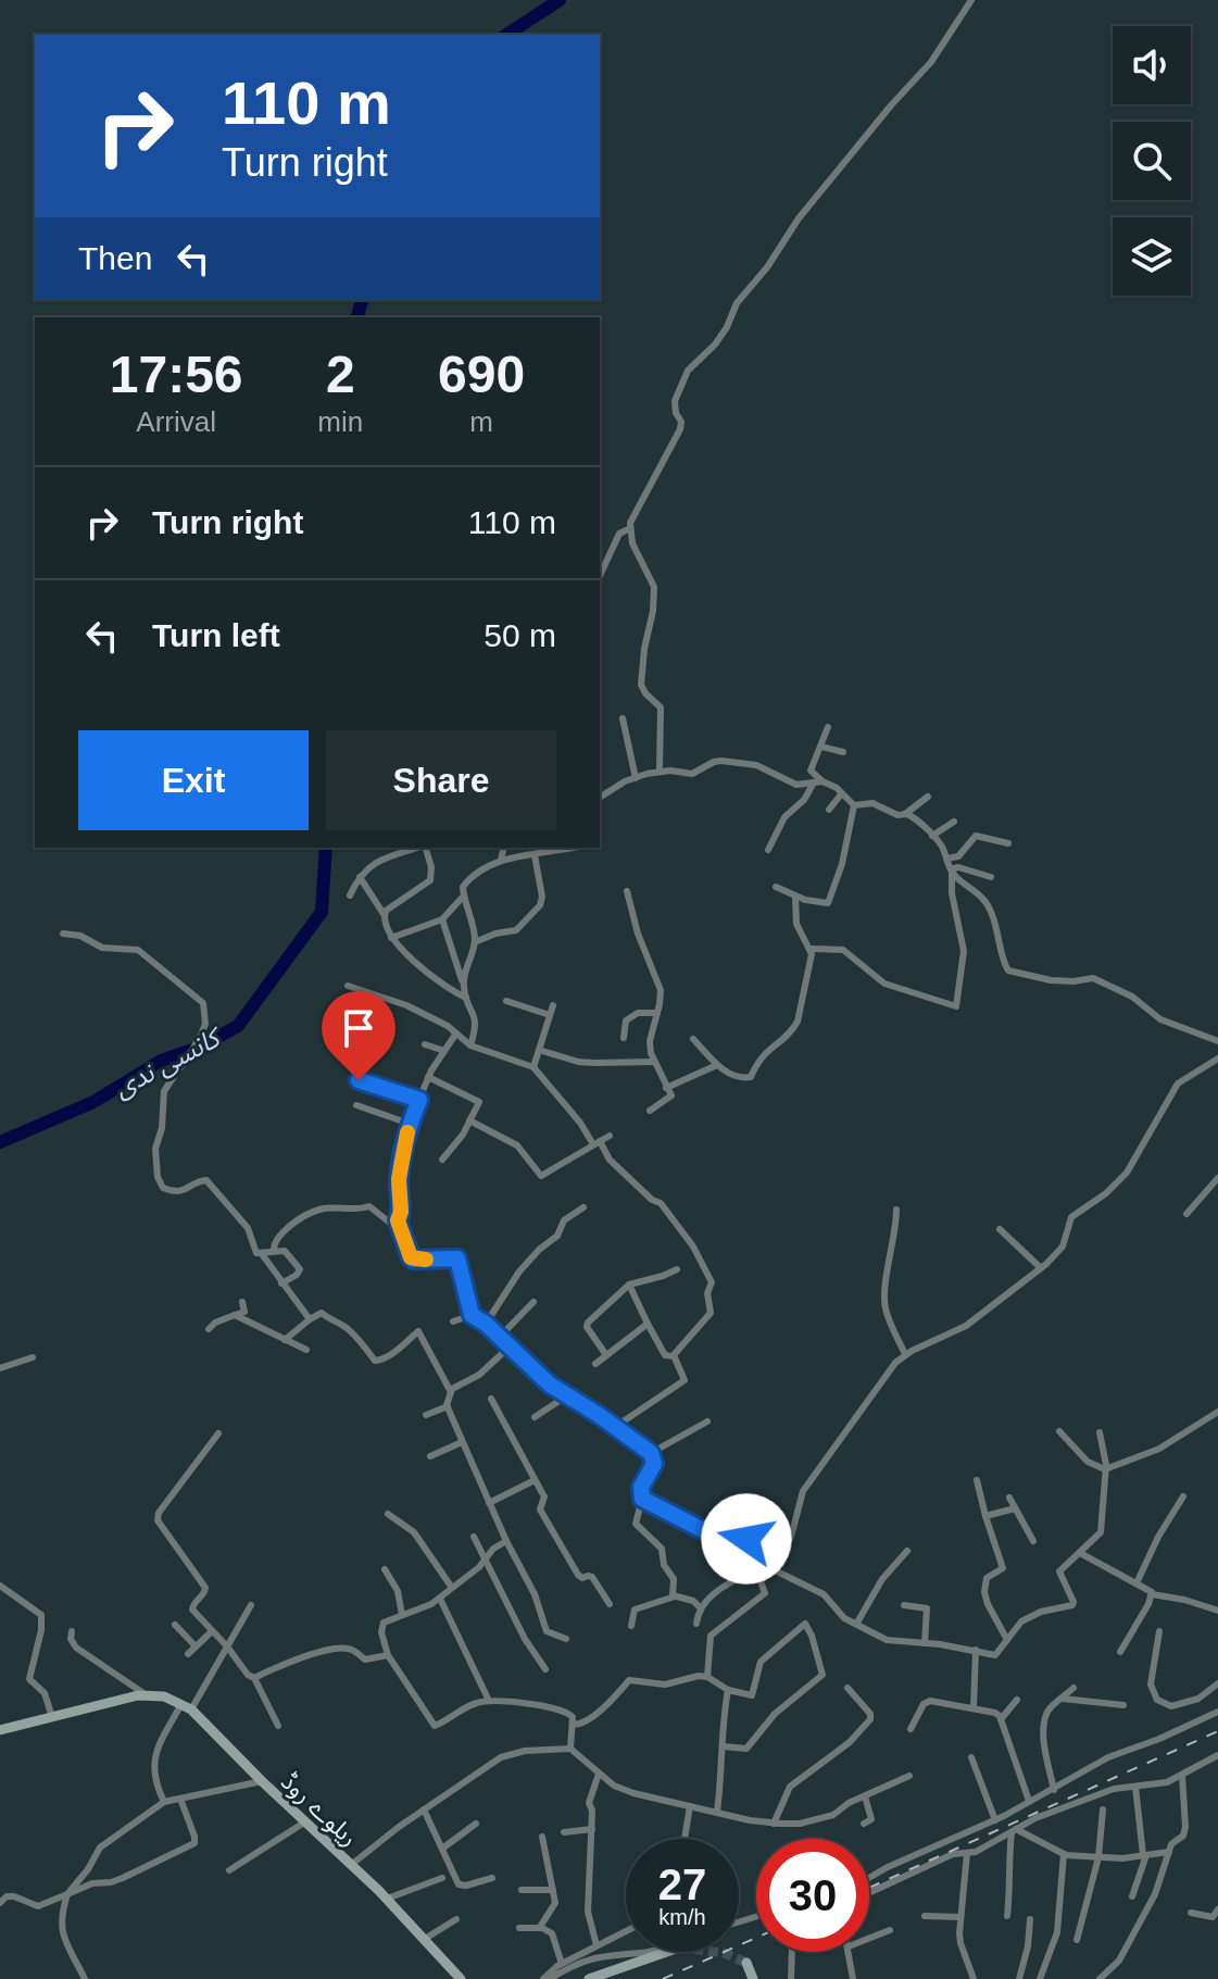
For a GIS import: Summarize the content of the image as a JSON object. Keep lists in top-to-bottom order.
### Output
{
  "streets": {
    "main road": ["ریلوے روڈ"]
  },
  "water": ["کانسی ندی"],
  "page": {
    "turn": ["110 m", "Turn right"],
    "then": "Then",
    "eta": [
      "17:56",
      "Arrival",
      "2",
      "min",
      "690",
      "m"
    ],
    "list": [
      {
        "name": "Turn right",
        "value": "110 m"
      },
      {
        "name": "Turn left",
        "value": "50 m"
      }
    ],
    "buttons": ["Exit", "Share"],
    "speed": "27 km/h",
    "limit": "30"
  }
}
